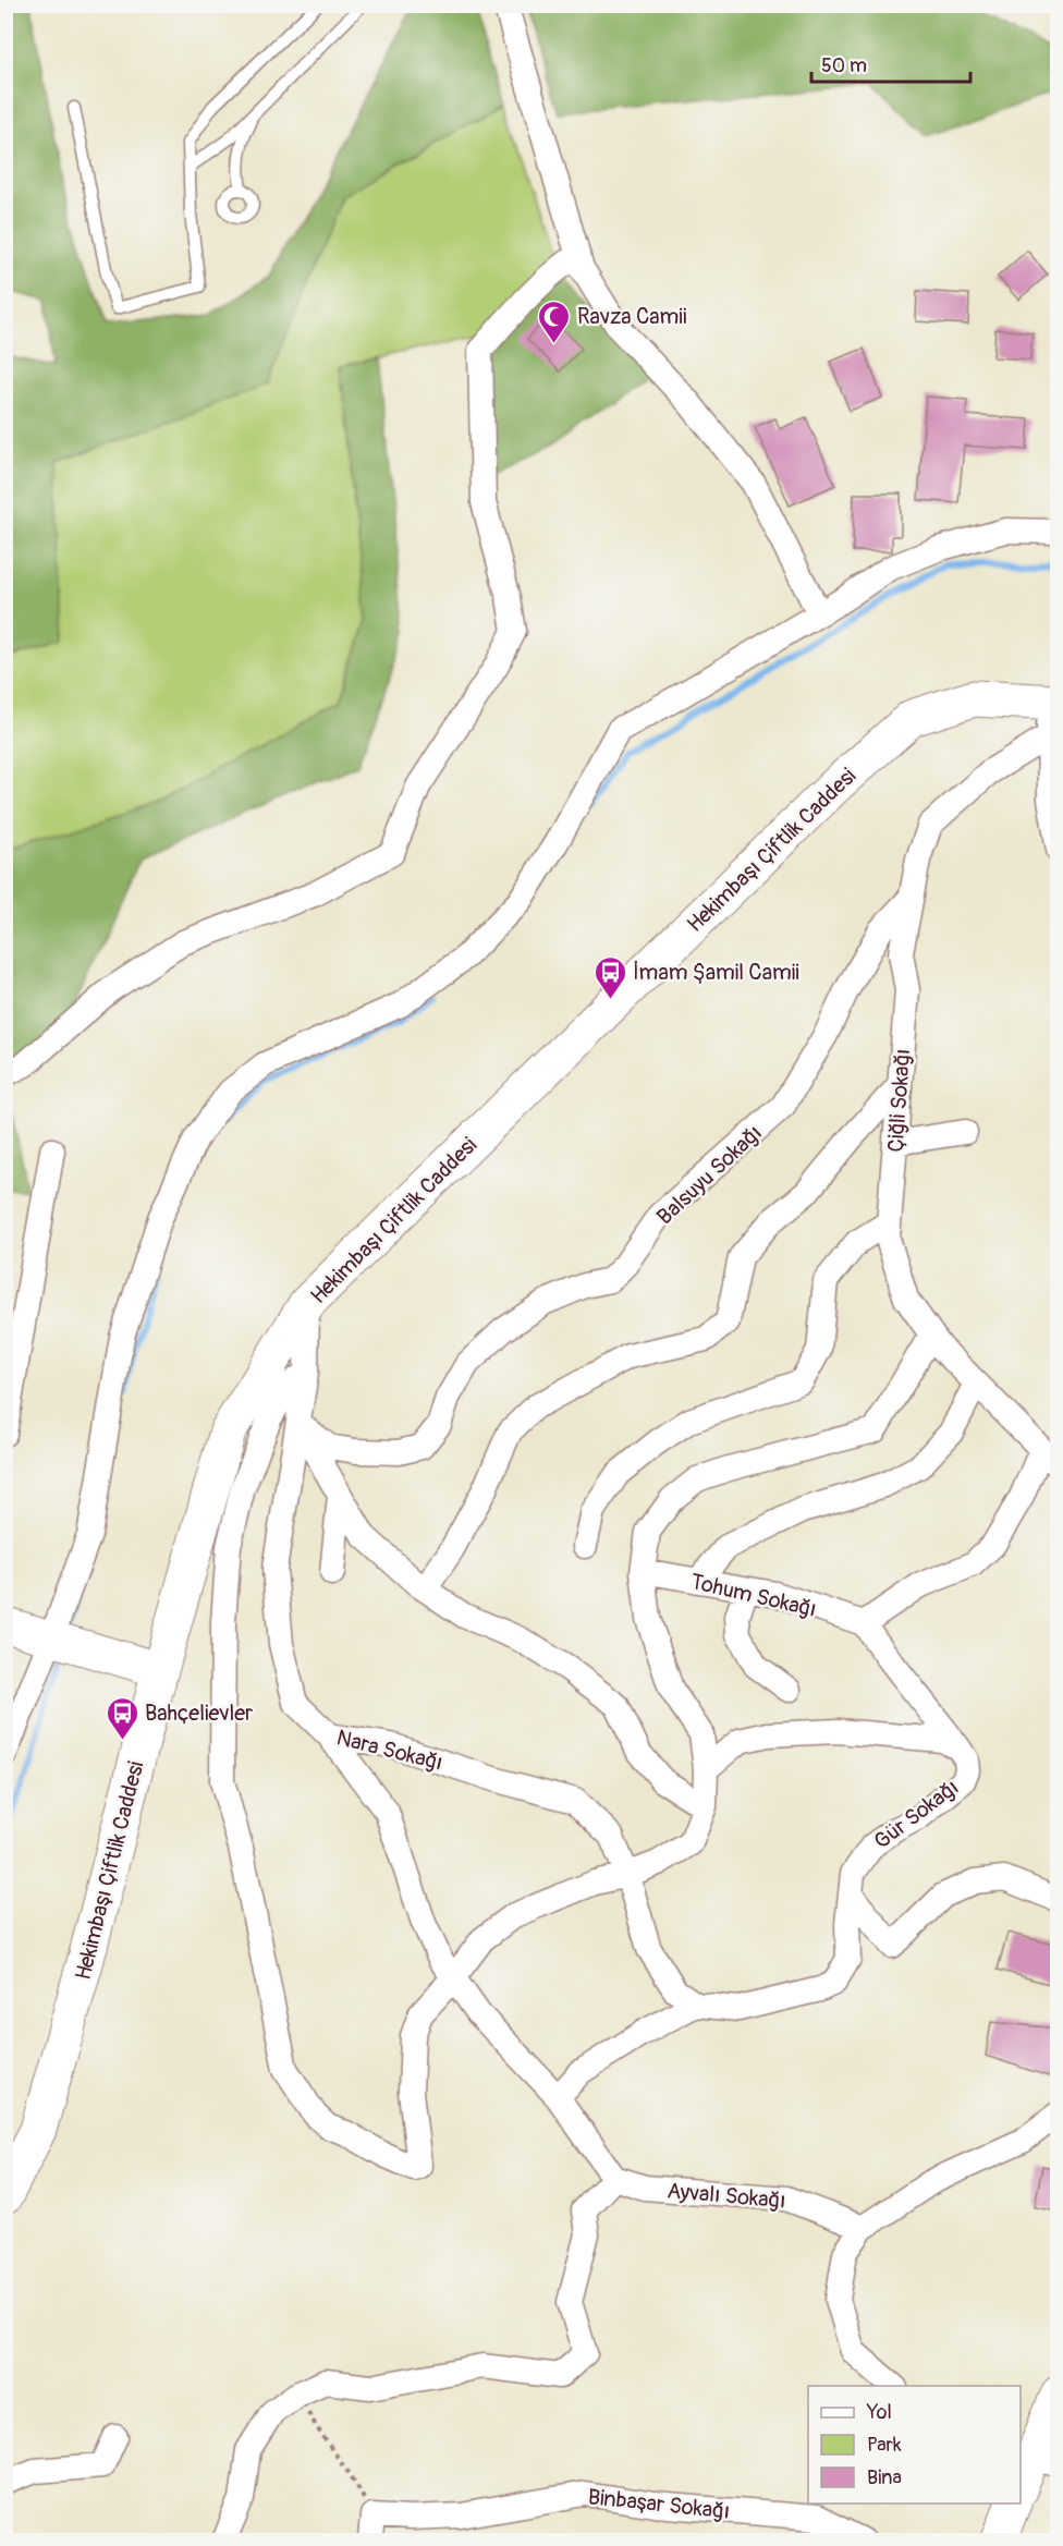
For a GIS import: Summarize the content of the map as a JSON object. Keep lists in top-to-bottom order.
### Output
{
  "streets": {
    "main road": ["Hekimbaşı Çiftlik Caddesi"],
    "street": [
      "Çiğli Sokağı",
      "Balsuyu Sokağı",
      "Tohum Sokağı",
      "Nara Sokağı",
      "Gür Sokağı",
      "Ayvalı Sokağı",
      "Binbaşar Sokağı"
    ]
  },
  "crossings": [
    ["Hekimbaşı Çiftlik Caddesi", "Çiğli Sokağı"],
    ["Hekimbaşı Çiftlik Caddesi", "Nara Sokağı"],
    ["Çiğli Sokağı", "Balsuyu Sokağı"],
    ["Balsuyu Sokağı", "Nara Sokağı"],
    ["Nara Sokağı", "Gür Sokağı"]
  ],
  "places": {
    "mosque": ["Ravza Camii"],
    "bus stop": ["İmam Şamil Camii", "Bahçelievler"]
  },
  "legend": ["Yol", "Park", "Bina"],
  "scale_bar": "50 m"
}
